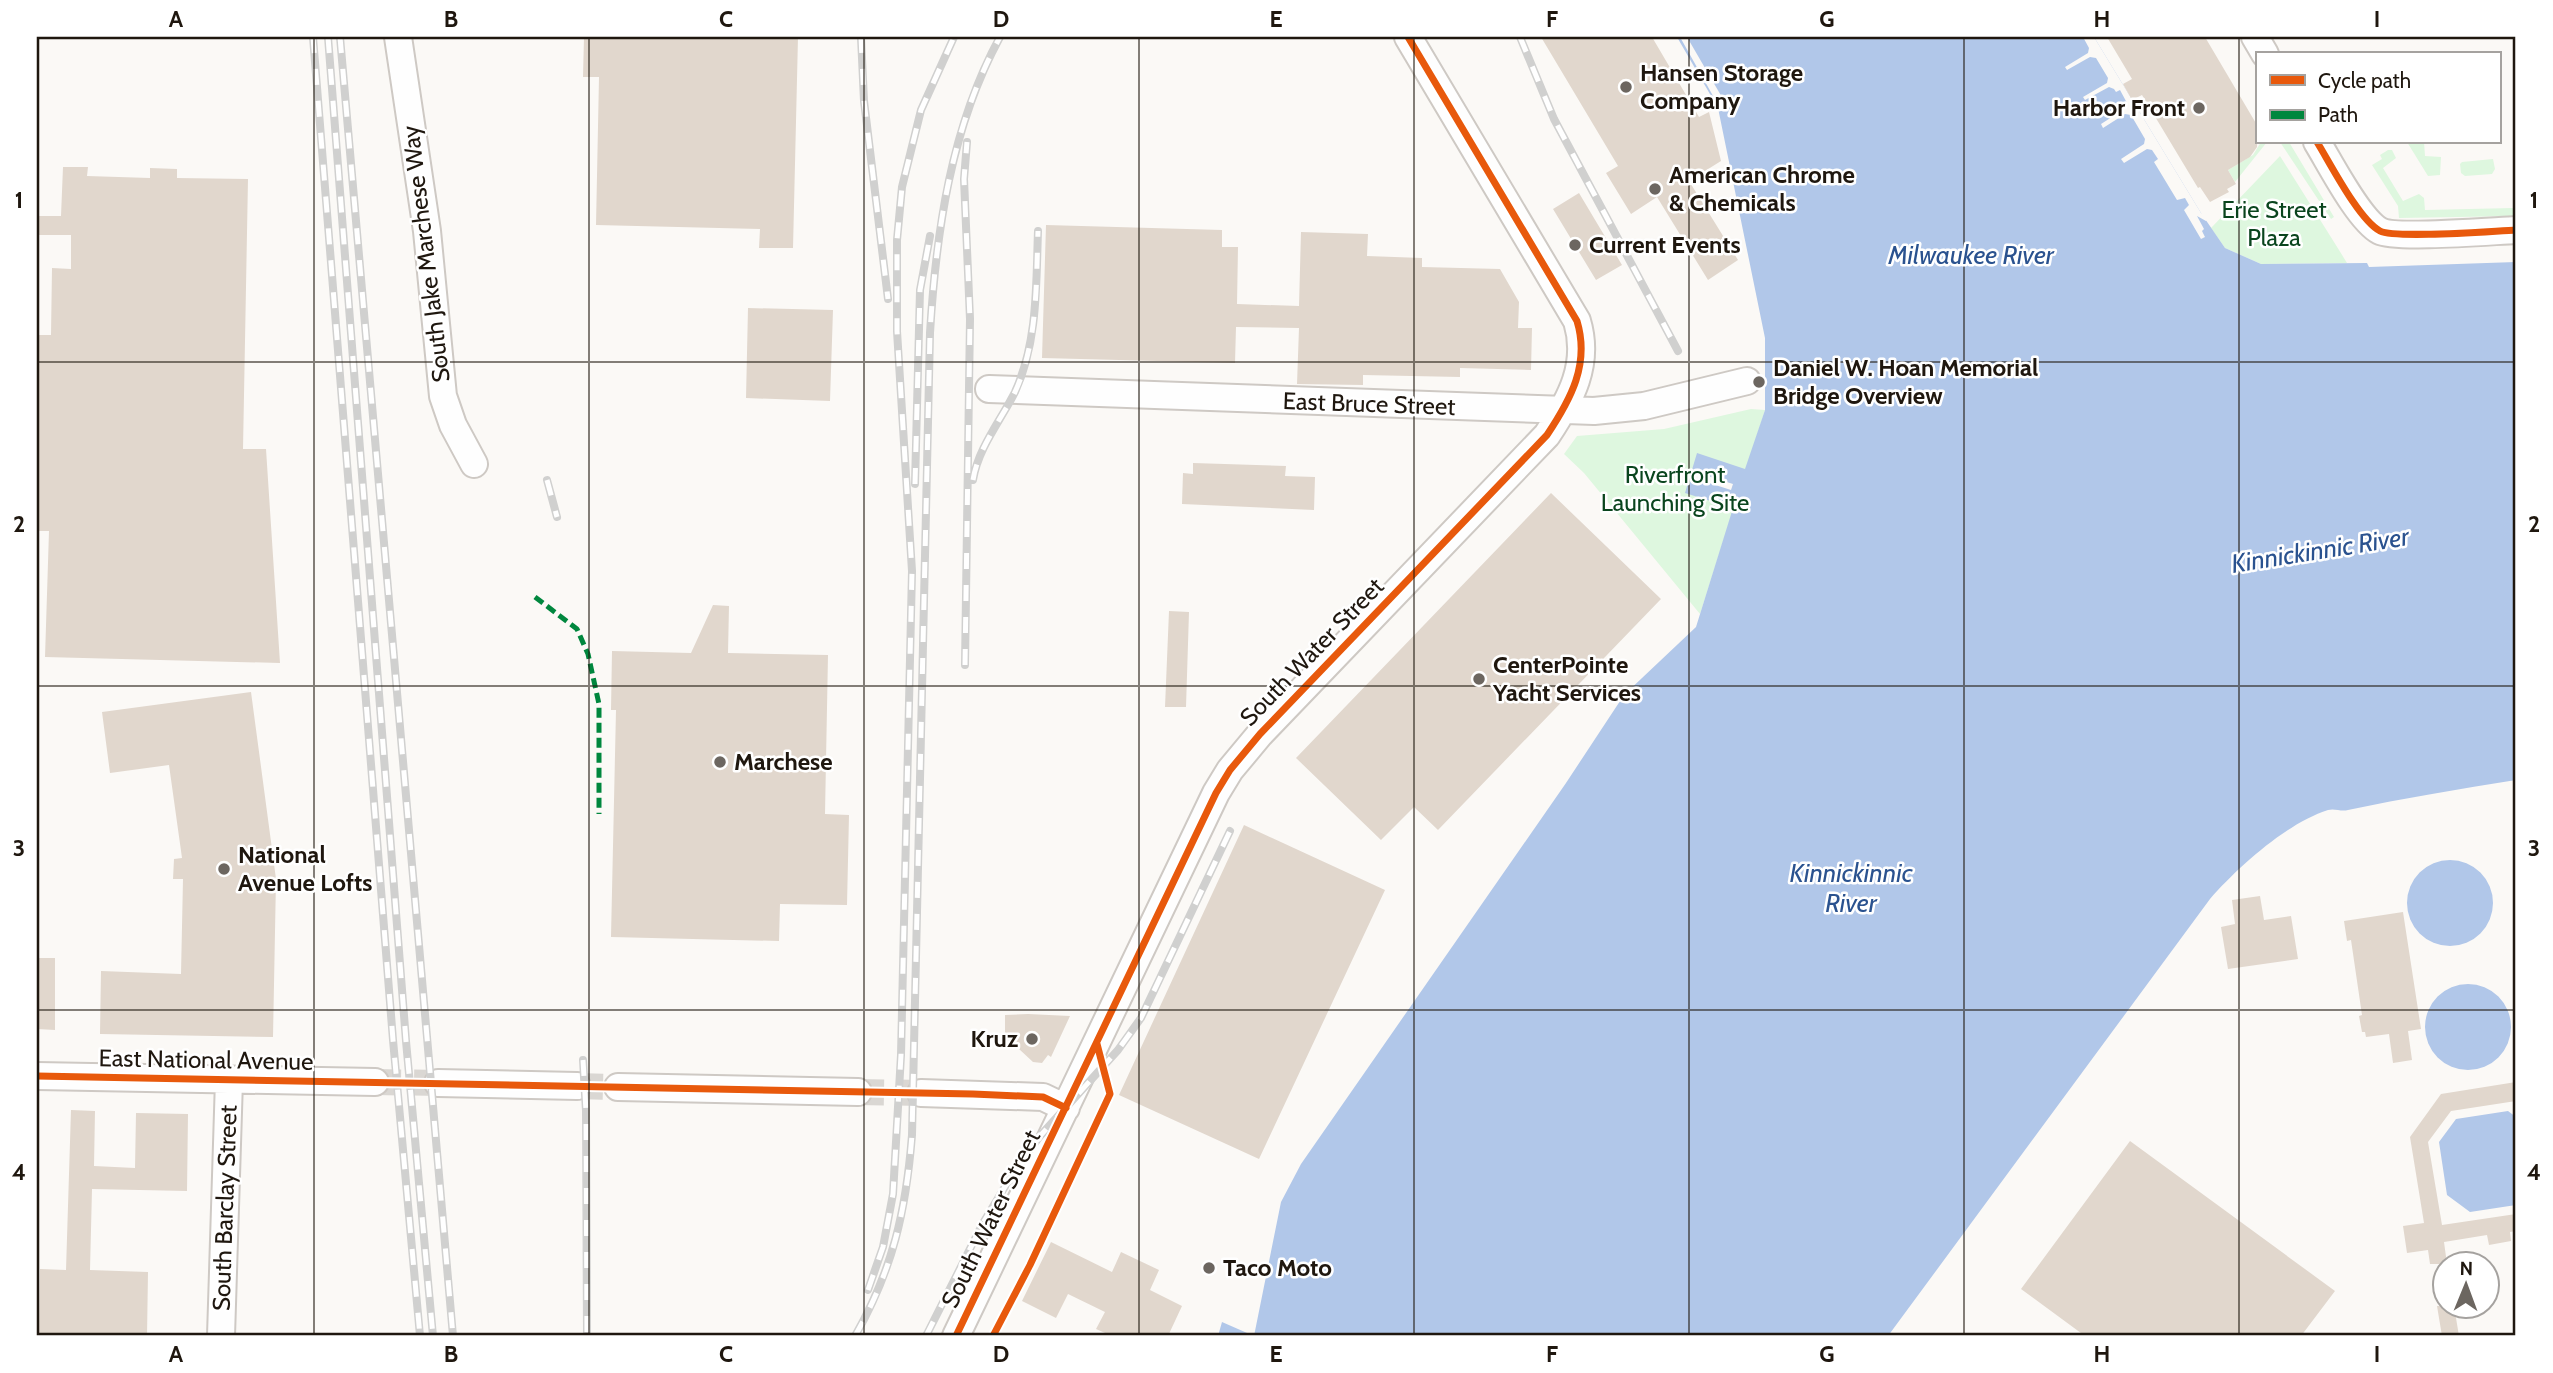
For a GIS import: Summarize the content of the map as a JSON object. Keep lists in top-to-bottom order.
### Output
{
  "streets": {
    "street": [
      "South Jake Marchese Way",
      "East Bruce Street",
      "South Water Street",
      "East National Avenue",
      "South Barclay Street"
    ]
  },
  "crossings": [
    ["East Bruce Street", "South Water Street"],
    ["East National Avenue", "South Barclay Street"]
  ],
  "water": ["Milwaukee River", "Kinnickinnic River"],
  "parks": ["Erie Street Plaza", "Riverfront Launching Site"],
  "places": [
    "Hansen Storage Company",
    "Harbor Front",
    "American Chrome & Chemicals",
    "Current Events",
    "Daniel W. Hoan Memorial Bridge Overview",
    "CenterPointe Yacht Services",
    "Marchese",
    "National Avenue Lofts",
    "Kruz",
    "Taco Moto"
  ],
  "legend": ["Cycle path", "Path"],
  "north": "top",
  "grid": {
    "columns": [
      "A",
      "B",
      "C",
      "D",
      "E",
      "F",
      "G",
      "H",
      "I"
    ],
    "rows": [
      "1",
      "2",
      "3",
      "4"
    ]
  }
}
